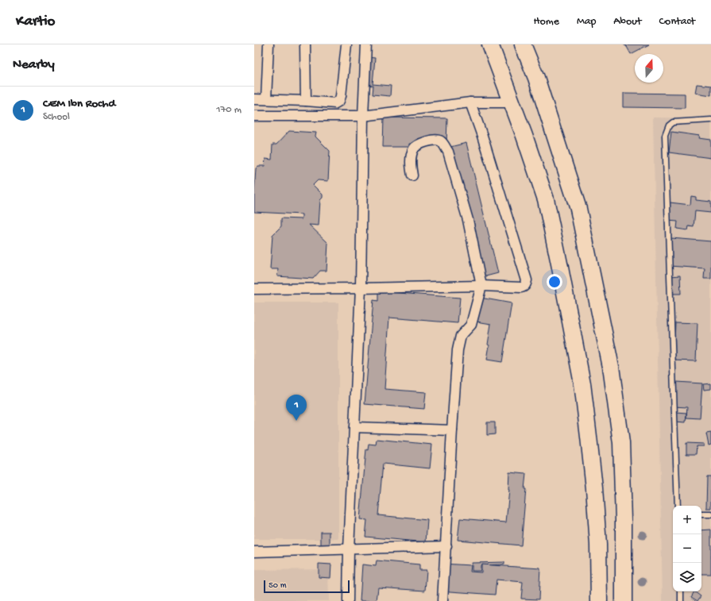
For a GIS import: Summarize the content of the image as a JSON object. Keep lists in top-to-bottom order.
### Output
{
  "scale_bar": "50 m",
  "north": "top",
  "page": {
    "header": "Kartio",
    "nav": [
      "Home",
      "Map",
      "About",
      "Contact"
    ],
    "heading": "Nearby",
    "list": [
      {
        "mark": "1",
        "name": "CEM Ibn Rochd",
        "note": "School",
        "value": "170 m"
      }
    ],
    "pins": "1",
    "map_buttons": ["+", "−"],
    "scale": "50 m"
  }
}
